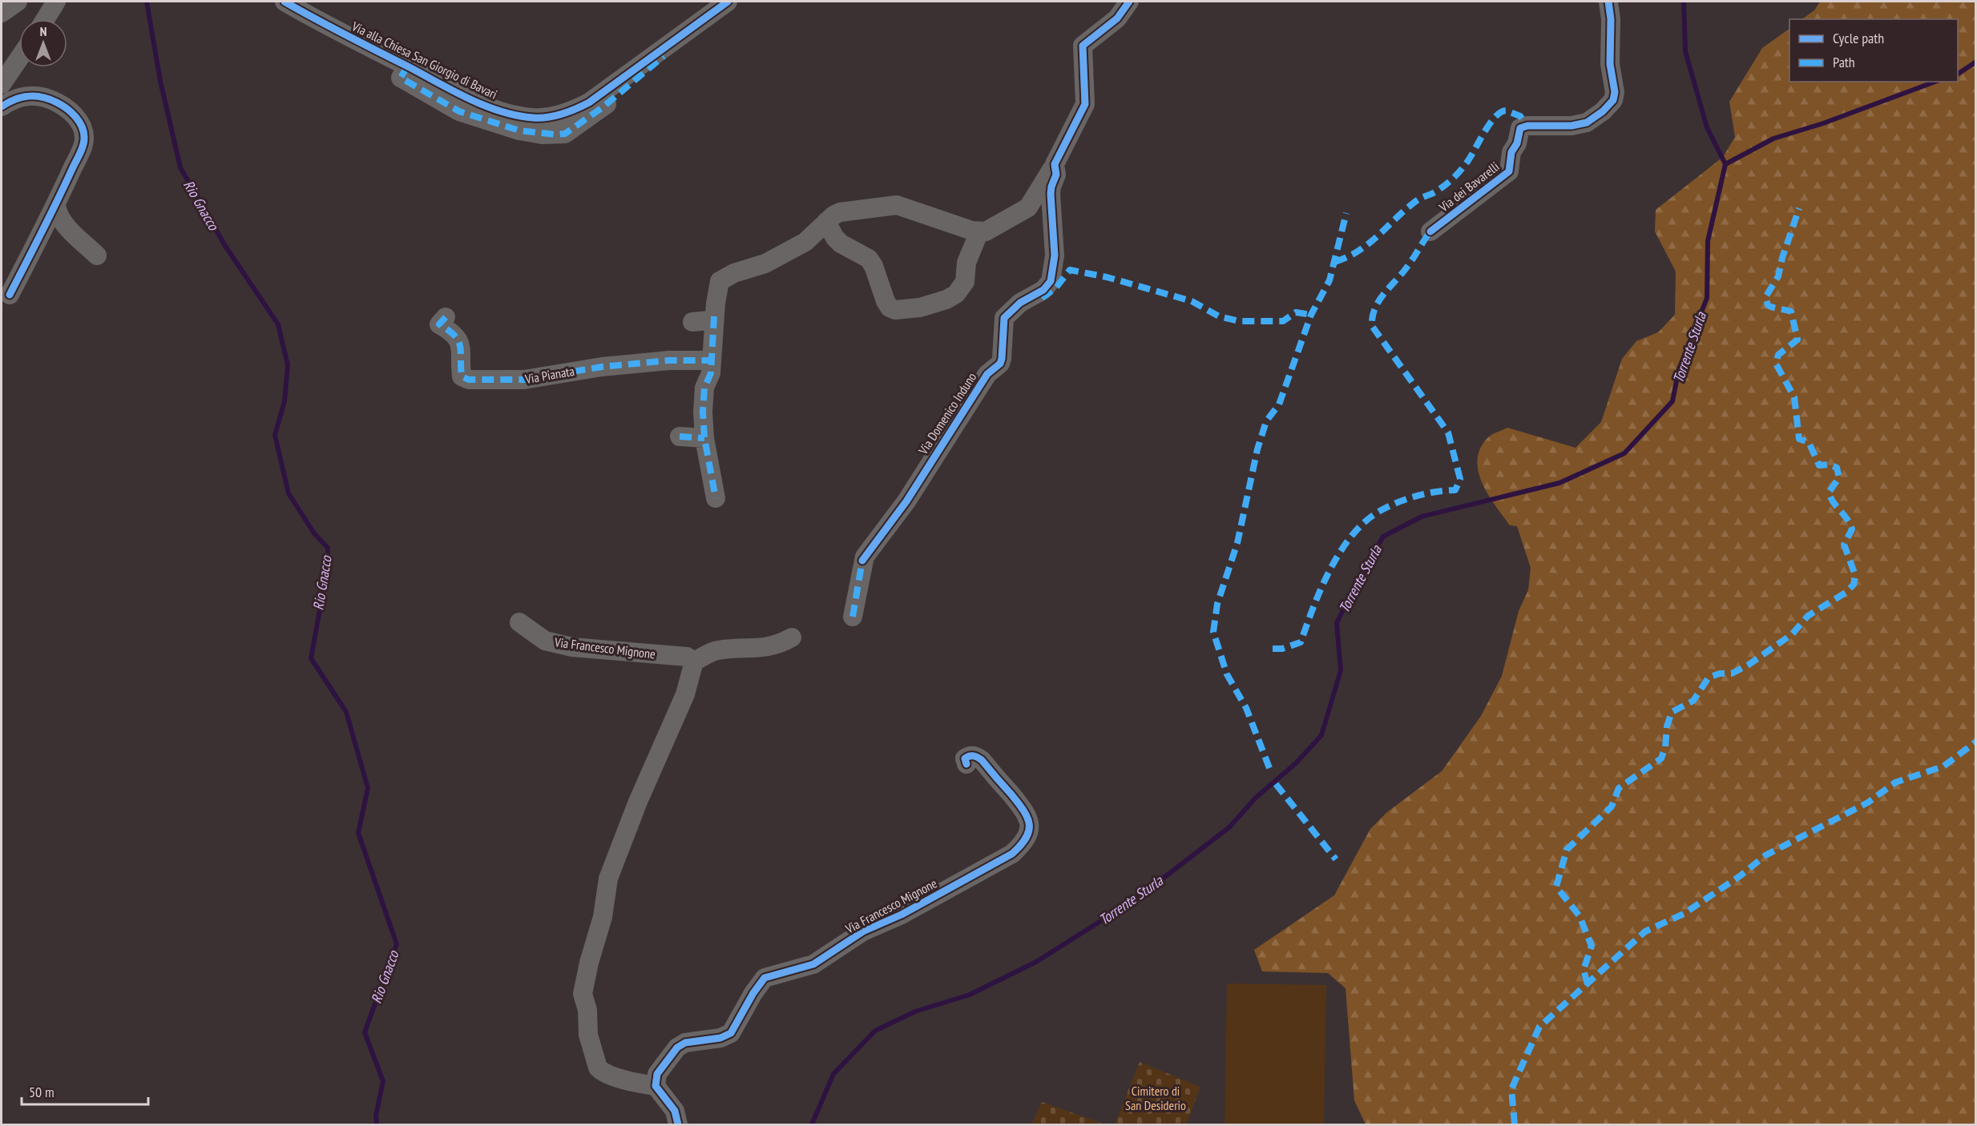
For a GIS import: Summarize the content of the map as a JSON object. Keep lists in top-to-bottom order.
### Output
{
  "streets": {
    "street": [
      "Via alla Chiesa San Giorgio di Bavari",
      "Via dei Bavarelli",
      "Via Pianata",
      "Via Domenico Induno",
      "Via Francesco Mignone"
    ]
  },
  "water": ["Rio Gnacco", "Torrente Sturla"],
  "parks": ["Cimitero di San Desiderio"],
  "legend": ["Cycle path", "Path"],
  "scale_bar": "50 m",
  "north": "top"
}
